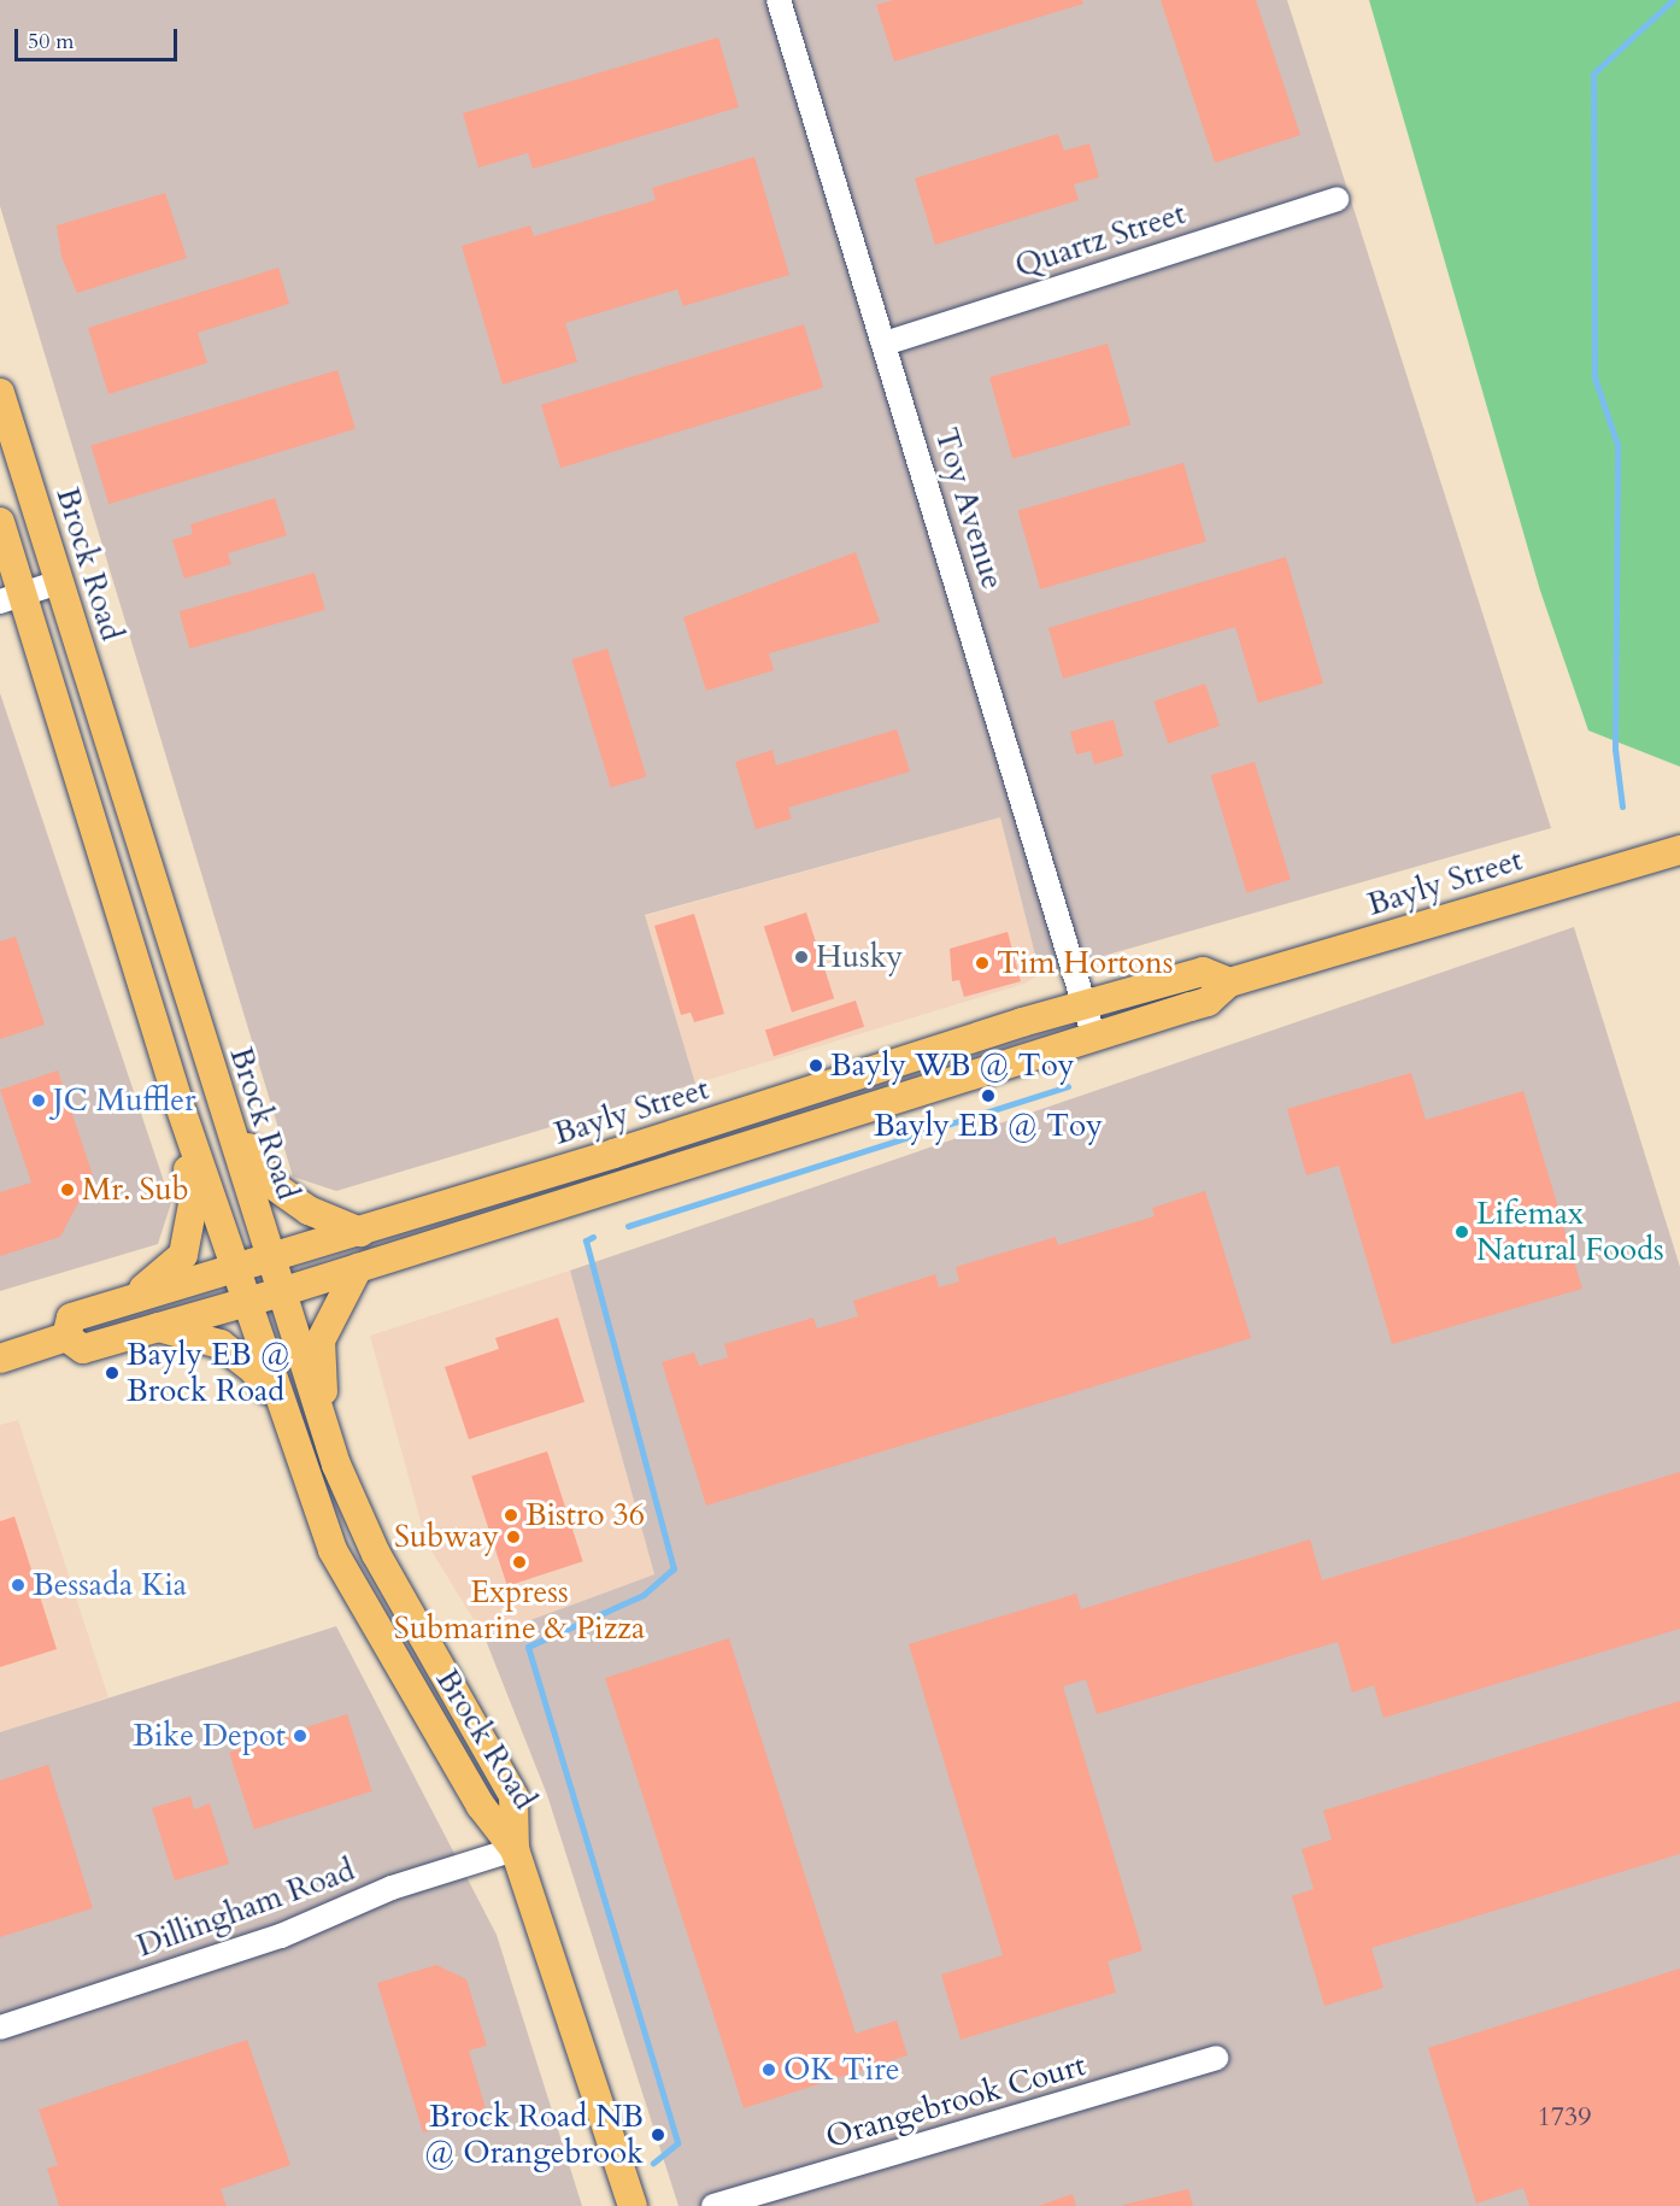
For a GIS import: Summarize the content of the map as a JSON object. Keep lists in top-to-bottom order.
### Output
{
  "streets": {
    "main road": ["Brock Road", "Bayly Street"],
    "street": [
      "Quartz Street",
      "Toy Avenue",
      "Dillingham Road",
      "Orangebrook Court"
    ]
  },
  "crossings": [
    ["Quartz Street", "Toy Avenue"],
    ["Toy Avenue", "Bayly Street"],
    ["Brock Road", "Bayly Street"],
    ["Brock Road", "Dillingham Road"]
  ],
  "places": [
    "Husky",
    "Tim Hortons",
    "Bayly WB @ Toy",
    "Bayly EB @ Toy",
    "JC Muffler",
    "Mr. Sub",
    "Lifemax Natural Foods",
    "Bayly EB @ Brock Road",
    "Bistro 36",
    "Subway",
    "Express Submarine & Pizza",
    "Bessada Kia",
    "Bike Depot",
    "OK Tire",
    "Brock Road NB @ Orangebrook"
  ],
  "house_numbers": ["1739"],
  "scale_bar": "50 m"
}
